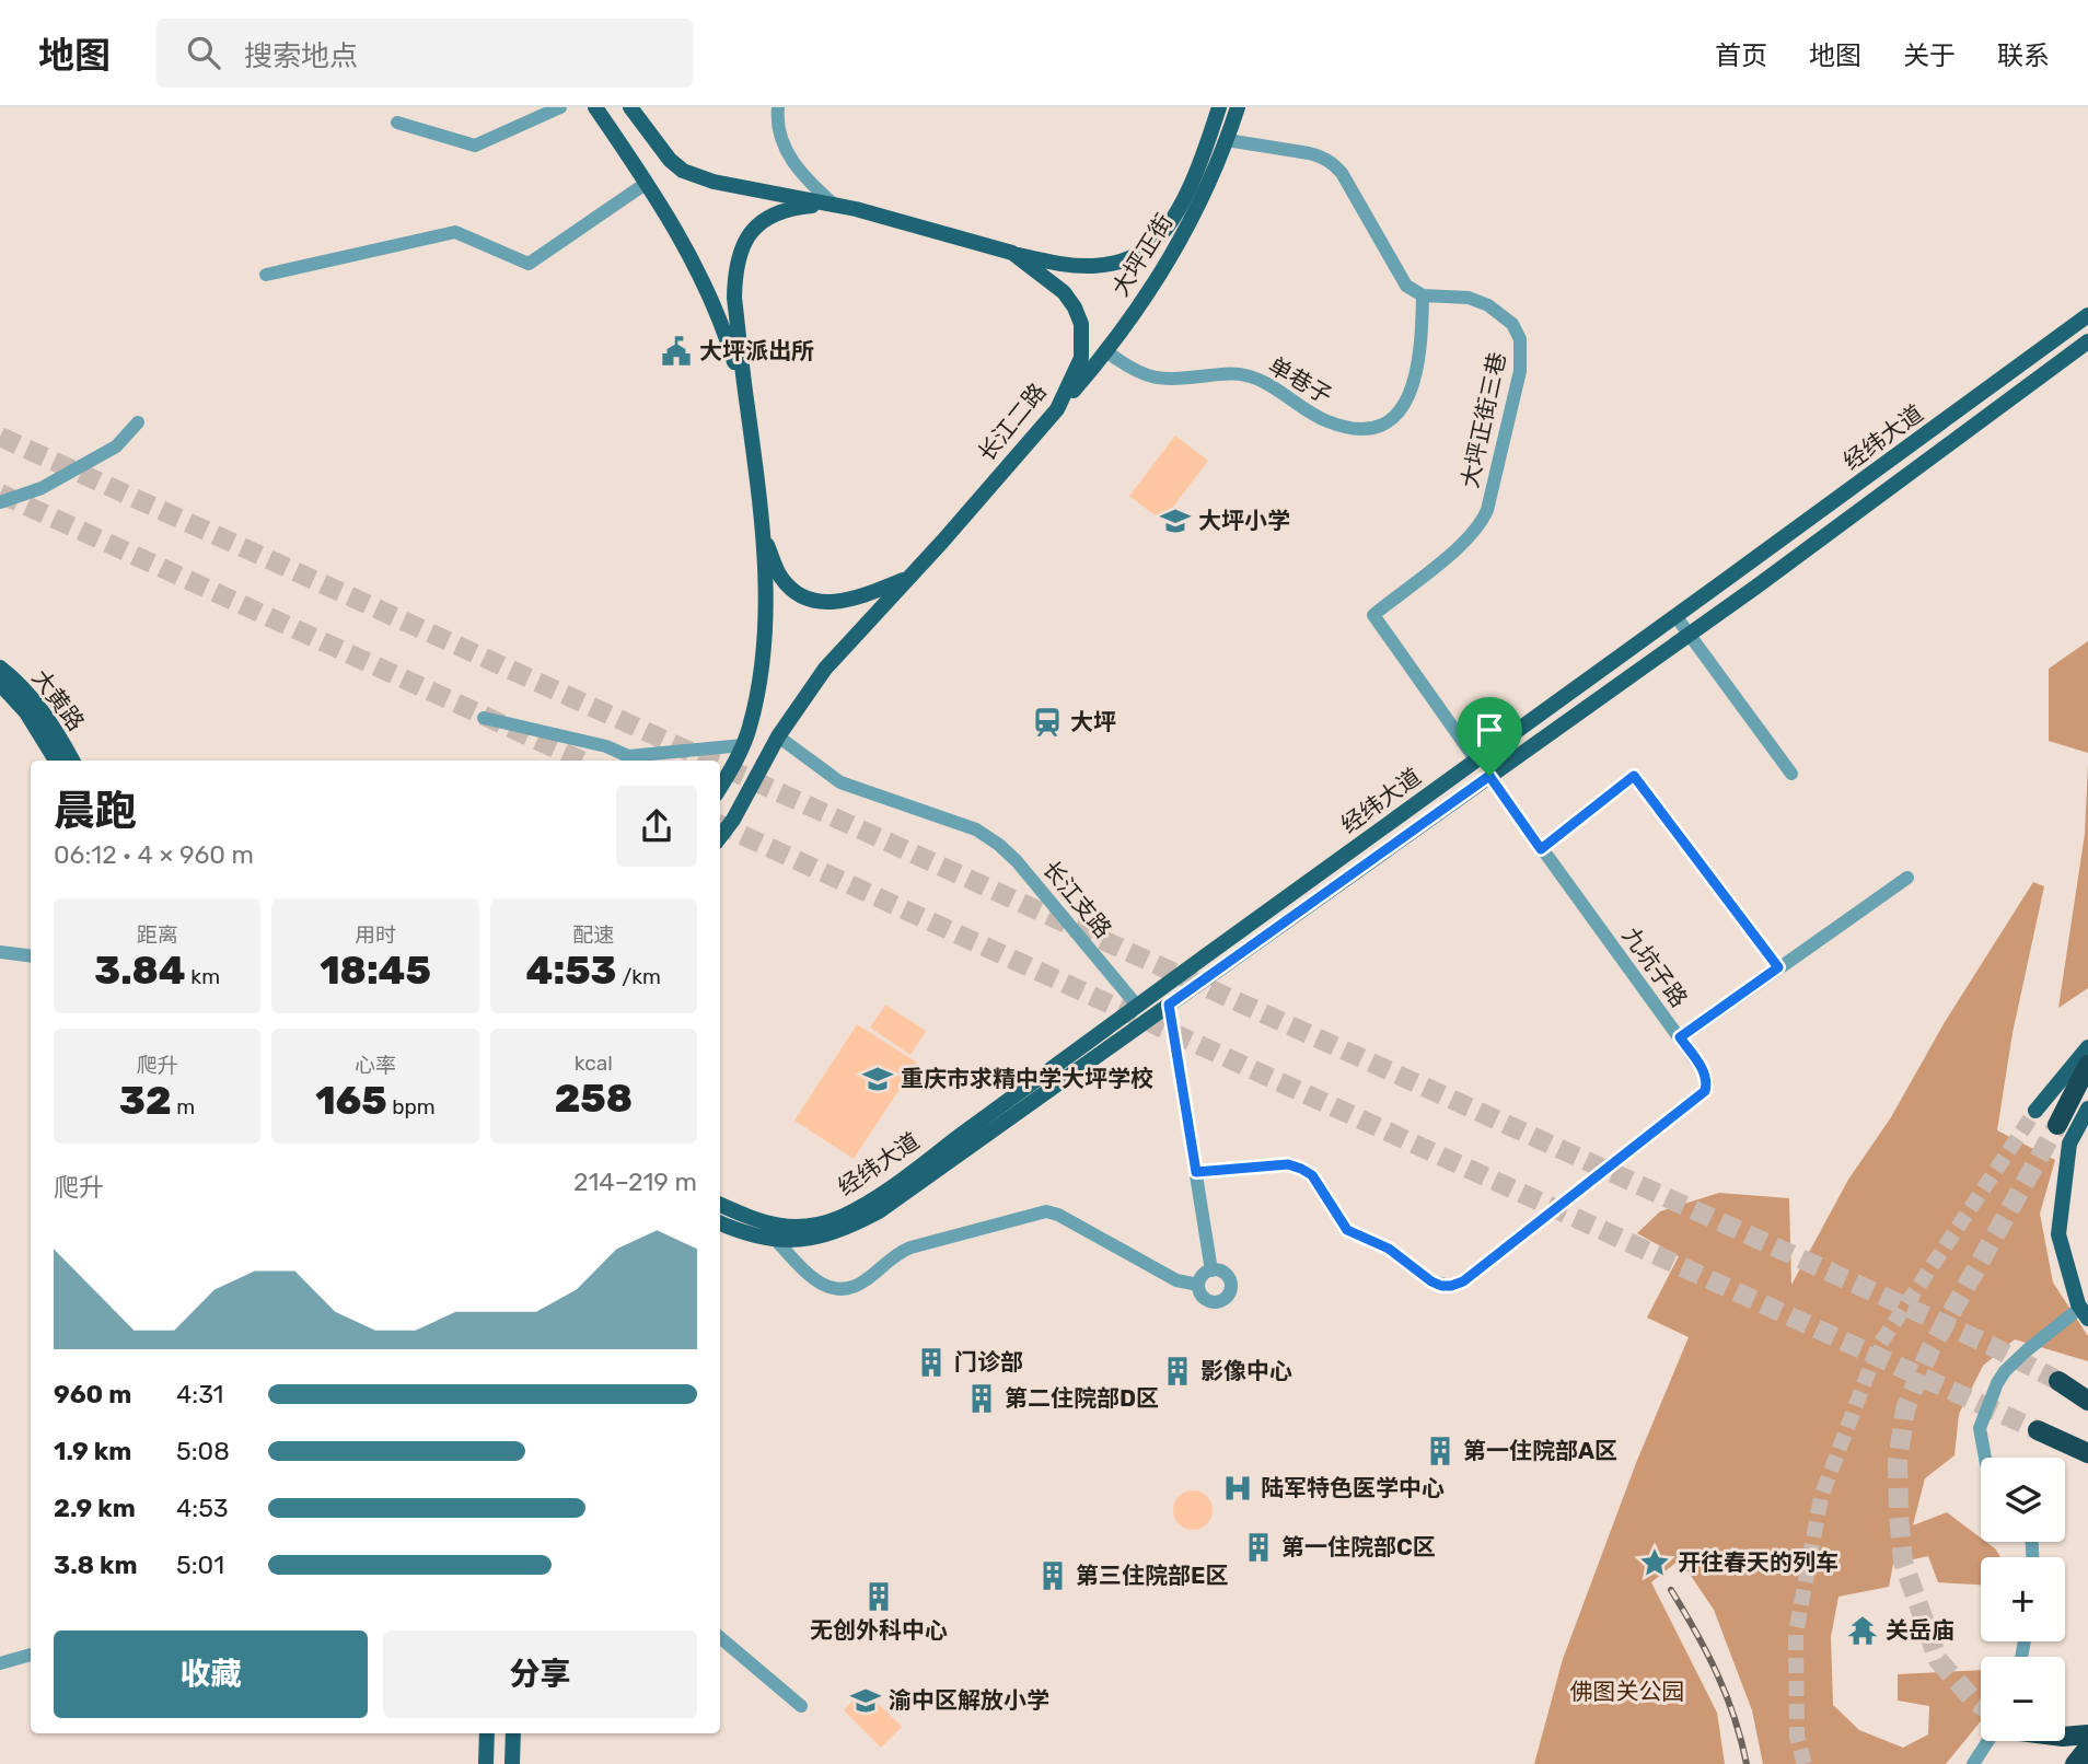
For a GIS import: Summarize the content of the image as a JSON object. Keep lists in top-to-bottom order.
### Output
{
  "streets": {
    "main road": [
      "大坪正街",
      "长江二路",
      "经纬大道",
      "大黄路"
    ],
    "street": [
      "单巷子",
      "大坪正街三巷",
      "长江支路",
      "九坑子路"
    ]
  },
  "crossings": [
    ["大坪正街", "单巷子"],
    ["大坪正街", "长江二路"],
    ["单巷子", "大坪正街三巷"],
    ["大坪正街三巷", "经纬大道"],
    ["长江二路", "长江支路"],
    ["经纬大道", "长江支路"],
    ["经纬大道", "九坑子路"]
  ],
  "parks": ["佛图关公园"],
  "places": {
    "public building": ["大坪派出所"],
    "school or university": ["大坪小学", "重庆市求精中学大坪学校", "渝中区解放小学"],
    "station": ["大坪"],
    "building": [
      "门诊部",
      "影像中心",
      "第二住院部D区",
      "第一住院部A区",
      "第一住院部C区",
      "第三住院部E区",
      "无创外科中心"
    ],
    "hospital": ["陆军特色医学中心"],
    "place": ["开往春天的列车"],
    "temple": ["关岳庙"]
  },
  "page": {
    "header": "地图",
    "search": "搜索地点",
    "nav": [
      "首页",
      "地图",
      "关于",
      "联系"
    ],
    "heading": ["晨跑", "06:12 · 4 × 960 m"],
    "stats": [
      ["距离", "3.84 km"],
      ["用时", "18:45"],
      ["配速", "4:53 /km"],
      ["爬升", "32 m"],
      ["心率", "165 bpm"],
      ["kcal", "258"]
    ],
    "chart": ["爬升", "214–219 m"],
    "list": [
      {
        "name": "960 m",
        "note": "4:31"
      },
      {
        "name": "1.9 km",
        "note": "5:08"
      },
      {
        "name": "2.9 km",
        "note": "4:53"
      },
      {
        "name": "3.8 km",
        "note": "5:01"
      }
    ],
    "map_buttons": ["+", "−"],
    "buttons": ["收藏", "分享"]
  }
}
